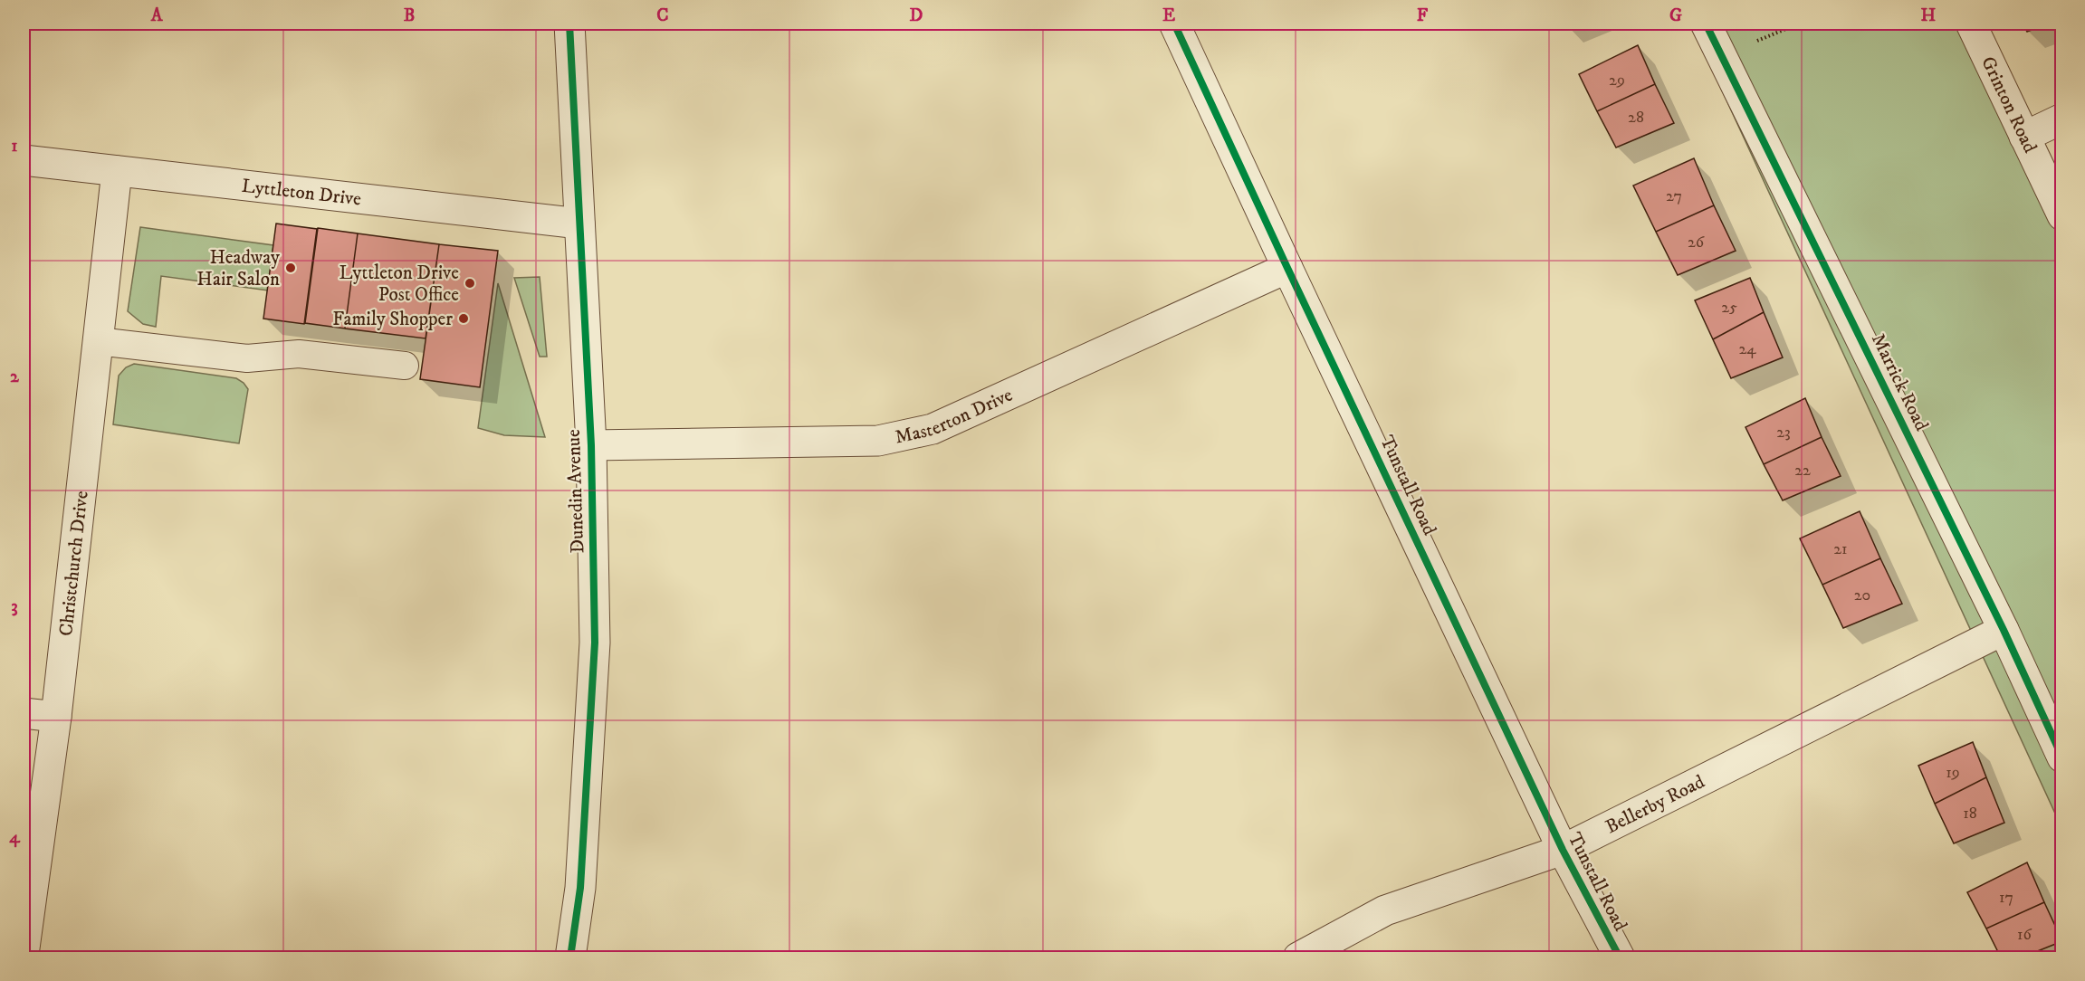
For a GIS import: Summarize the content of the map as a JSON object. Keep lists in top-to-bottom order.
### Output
{
  "streets": {
    "street": [
      "Grinton Road",
      "Lyttleton Drive",
      "Marrick Road",
      "Masterton Drive",
      "Tunstall Road",
      "Dunedin Avenue",
      "Christchurch Drive",
      "Bellerby Road"
    ]
  },
  "crossings": [
    ["Lyttleton Drive", "Dunedin Avenue"],
    ["Lyttleton Drive", "Christchurch Drive"],
    ["Marrick Road", "Bellerby Road"],
    ["Masterton Drive", "Tunstall Road"],
    ["Masterton Drive", "Dunedin Avenue"],
    ["Tunstall Road", "Bellerby Road"]
  ],
  "places": ["Headway Hair Salon", "Lyttleton Drive Post Office", "Family Shopper"],
  "house_numbers": [
    "29",
    "28",
    "27",
    "26",
    "25",
    "24",
    "23",
    "22",
    "21",
    "20",
    "19",
    "18",
    "17",
    "16"
  ],
  "grid": {
    "columns": [
      "A",
      "B",
      "C",
      "D",
      "E",
      "F",
      "G",
      "H"
    ],
    "rows": [
      "1",
      "2",
      "3",
      "4"
    ]
  }
}
